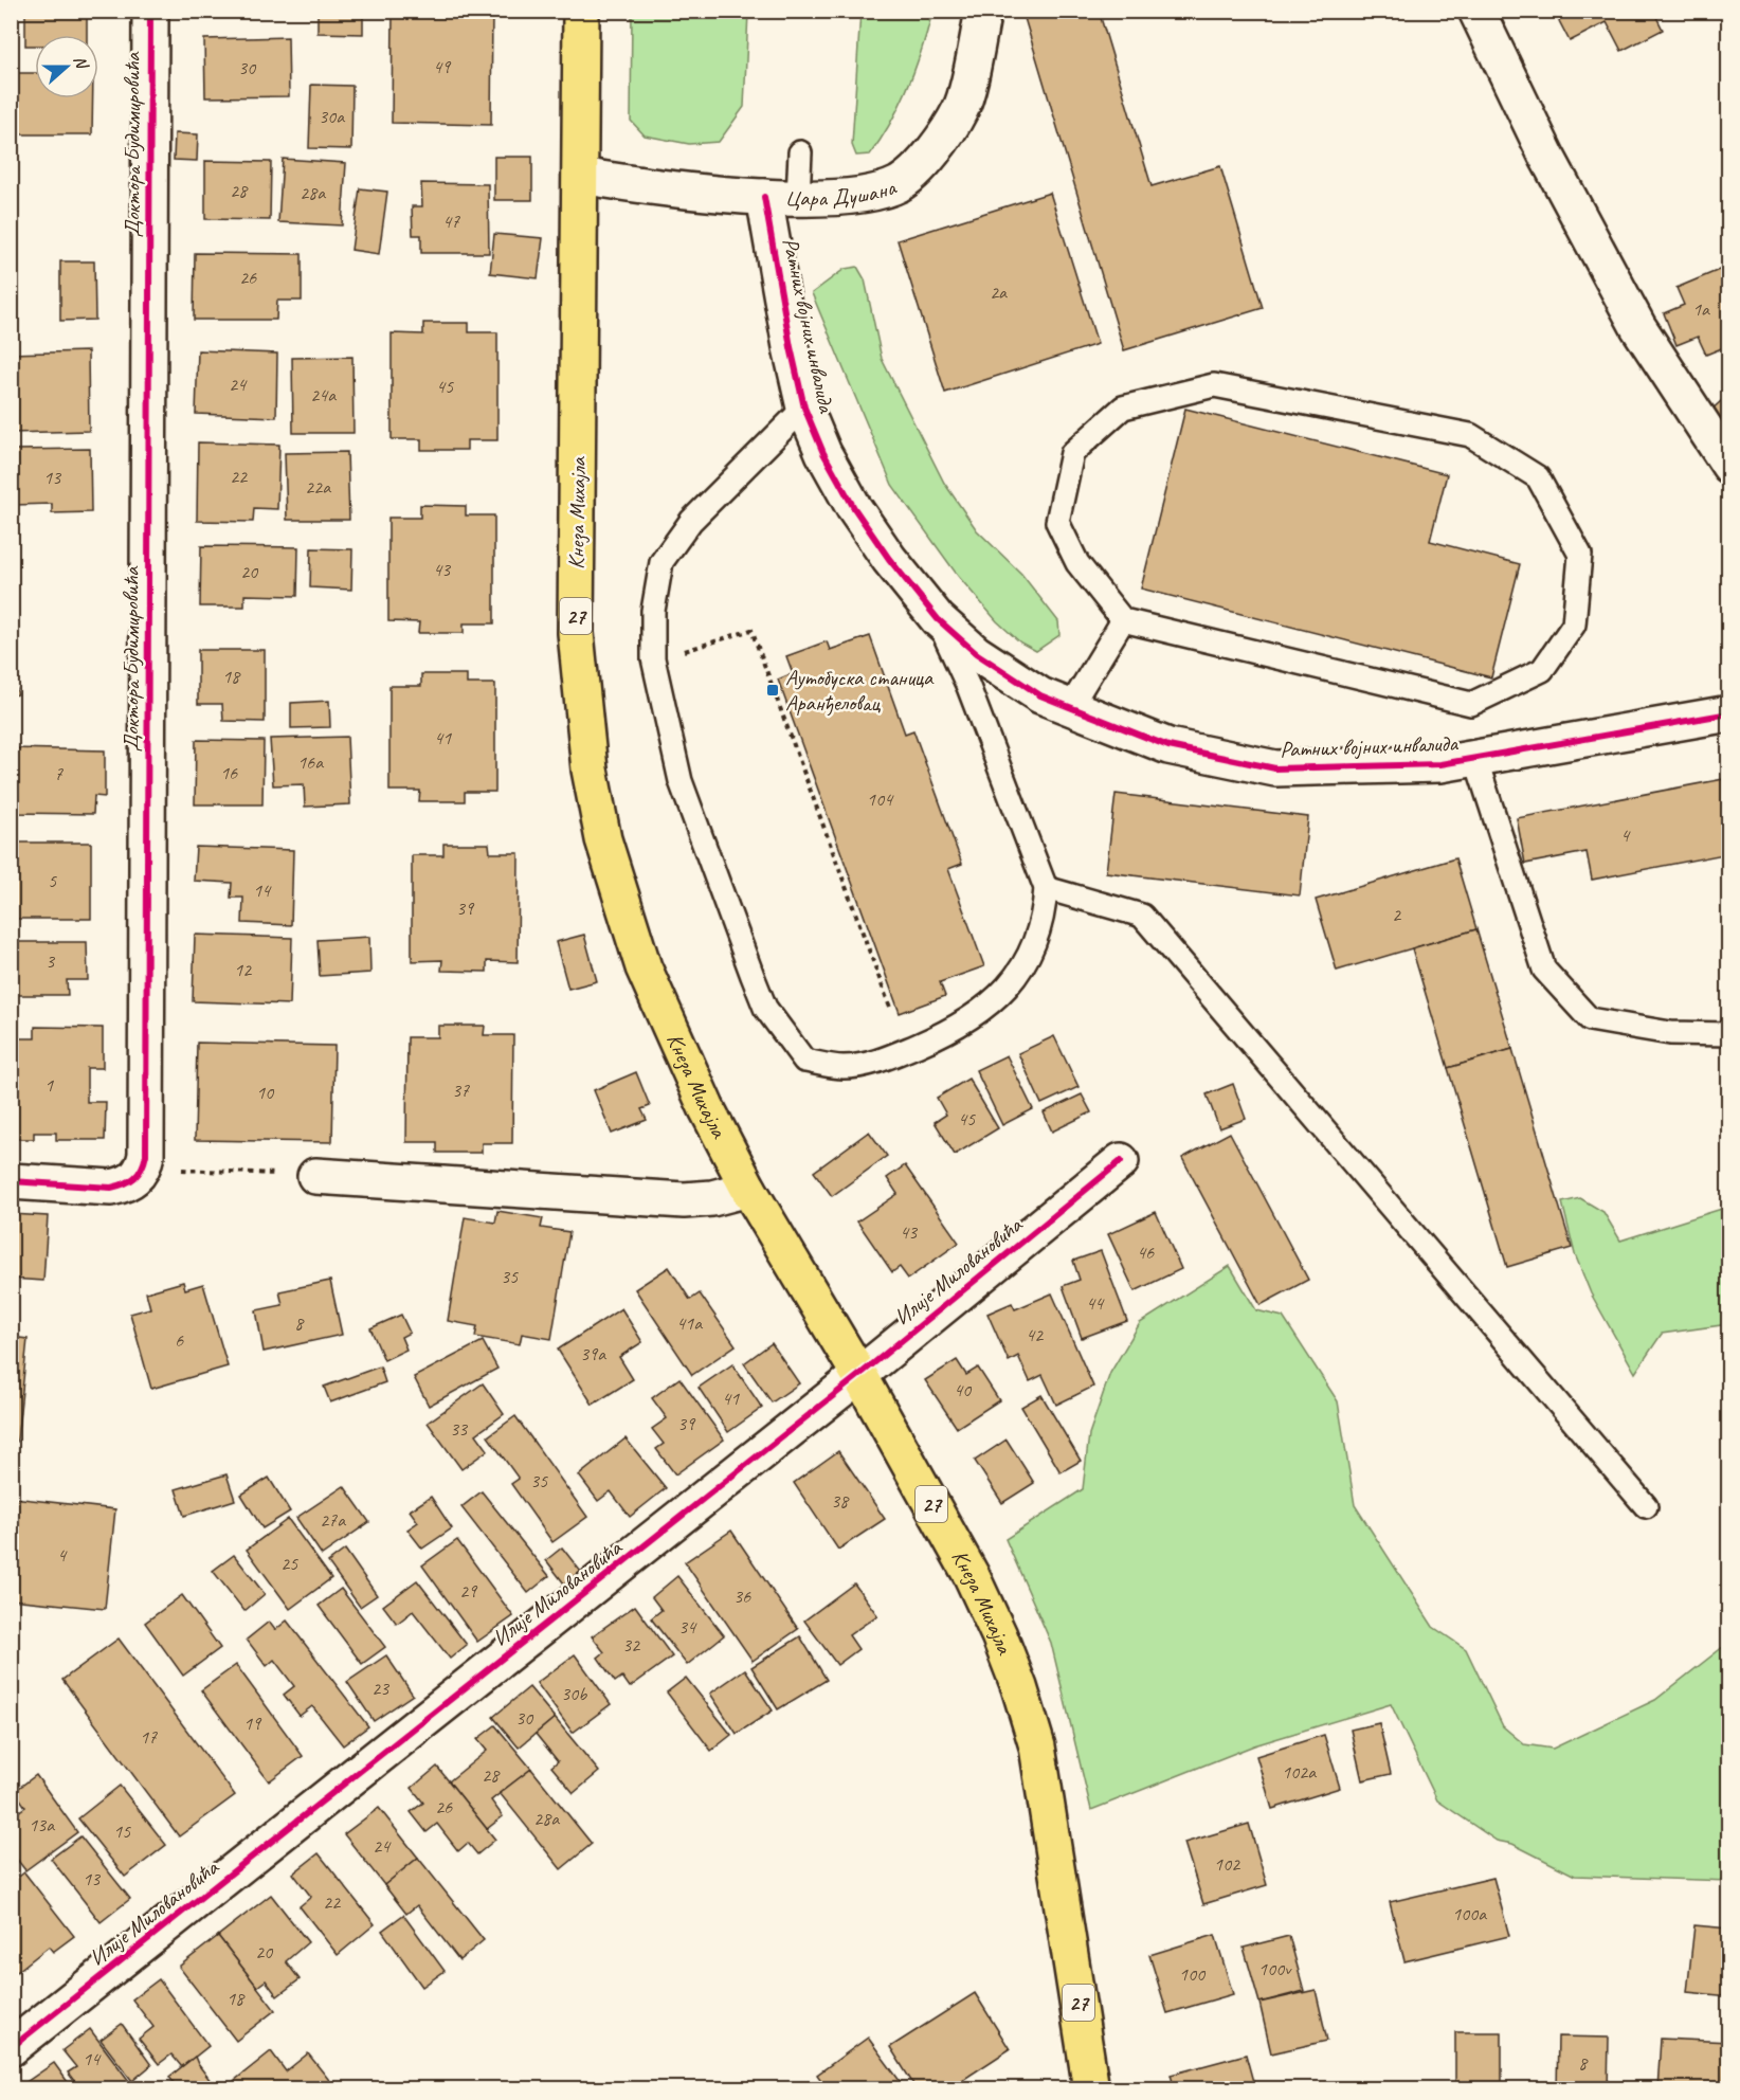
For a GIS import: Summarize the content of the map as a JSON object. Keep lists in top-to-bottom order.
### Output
{
  "streets": {
    "main road": ["Кнеза Михајла", "27"],
    "street": [
      "Доктора Будимировића",
      "Цара Душана",
      "Ратних војних инвалида",
      "Илије Миловановића"
    ]
  },
  "crossings": [
    ["Цара Душана", "Ратних војних инвалида"],
    ["Цара Душана", "Кнеза Михајла"],
    ["Кнеза Михајла", "Илије Миловановића"]
  ],
  "places": {
    "transit": ["Аутобуска станица Аранђеловац"]
  },
  "house_numbers": [
    "49",
    "30",
    "30a",
    "28",
    "28a",
    "47",
    "26",
    "2a",
    "1a",
    "24",
    "45",
    "24a",
    "22",
    "13",
    "22a",
    "43",
    "20",
    "18",
    "41",
    "16a",
    "16",
    "7",
    "104",
    "4",
    "5",
    "14",
    "39",
    "2",
    "3",
    "12",
    "1",
    "37",
    "10",
    "45",
    "43",
    "46",
    "35",
    "44",
    "8",
    "41a",
    "42",
    "6",
    "39a",
    "40",
    "41",
    "39",
    "33",
    "35",
    "38",
    "27a",
    "4",
    "25",
    "29",
    "36",
    "34",
    "32",
    "23",
    "30b",
    "30",
    "19",
    "17",
    "102a",
    "28",
    "26",
    "28a",
    "13a",
    "15",
    "24",
    "102",
    "13",
    "22",
    "100a",
    "20",
    "100v",
    "100",
    "18",
    "14",
    "8"
  ],
  "north": "right"
}
